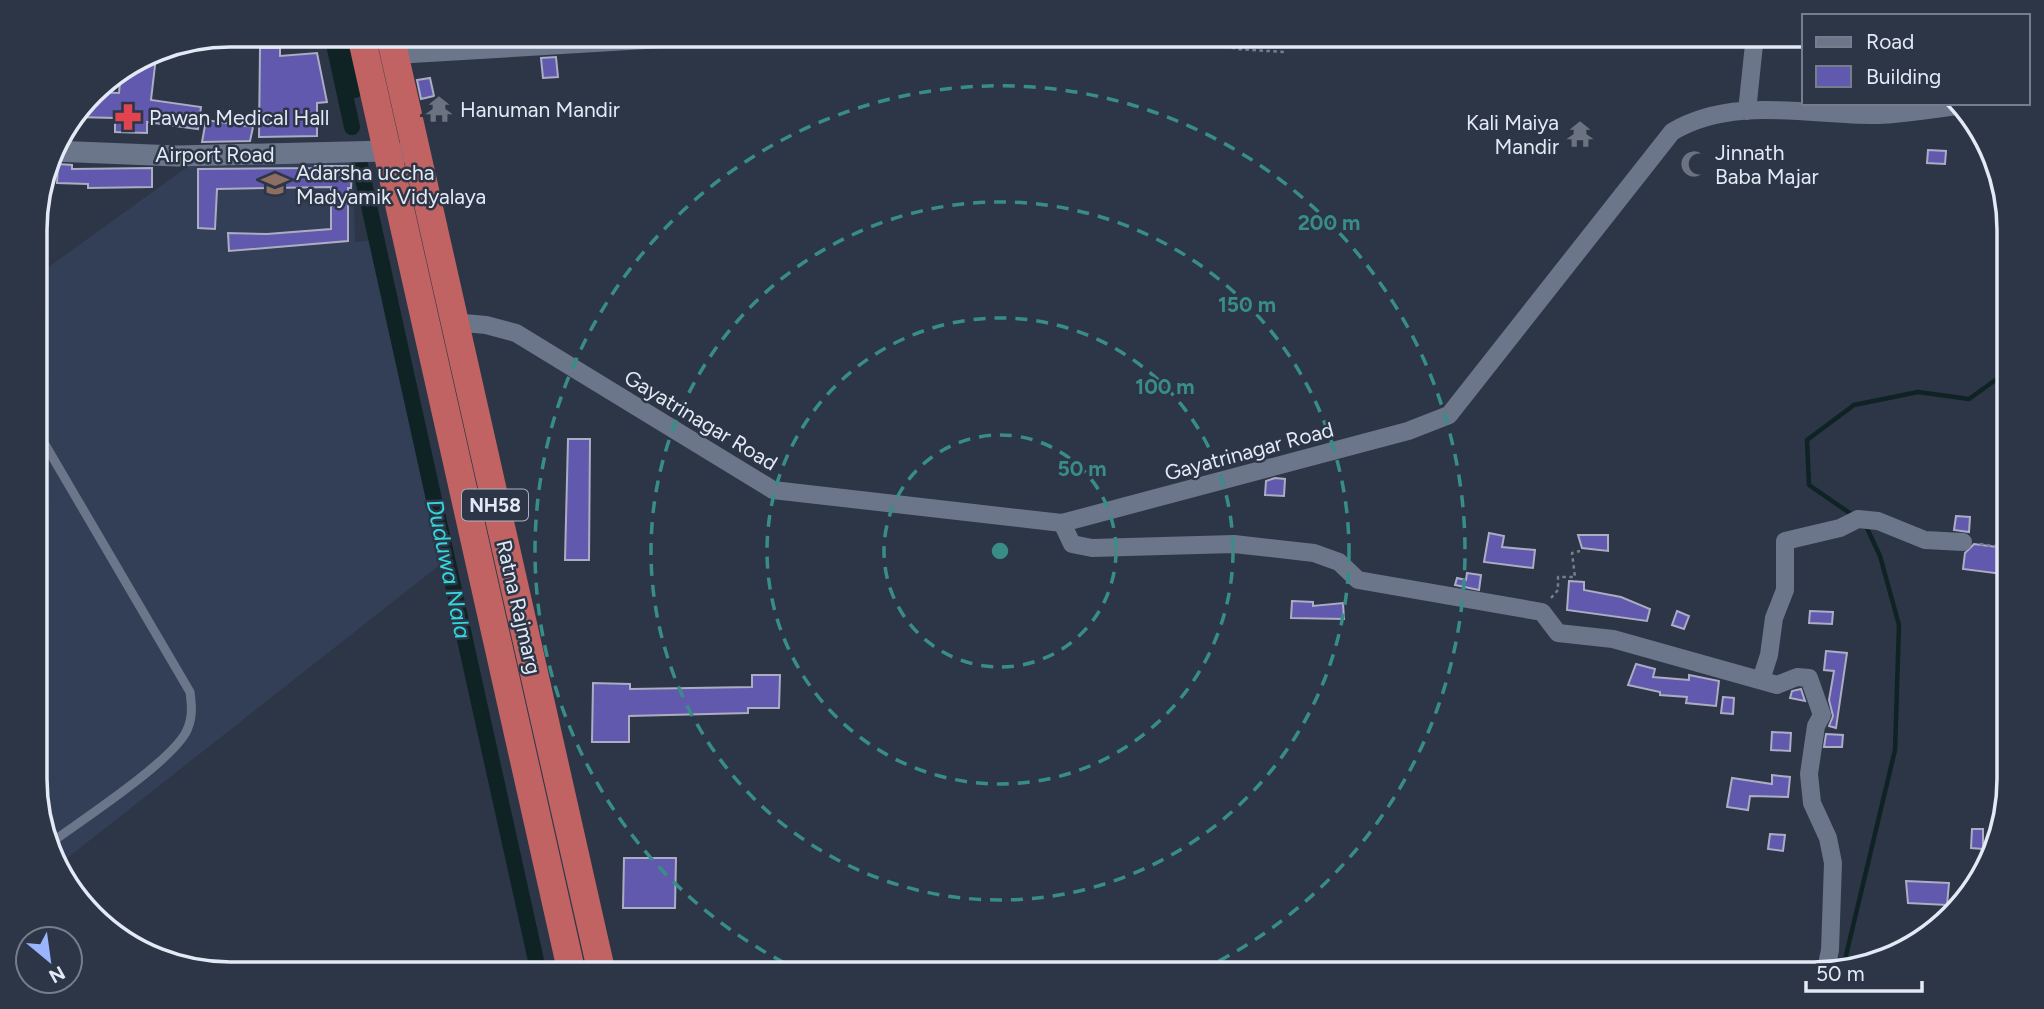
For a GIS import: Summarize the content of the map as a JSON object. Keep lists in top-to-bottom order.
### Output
{
  "streets": {
    "highway": ["NH58", "Ratna Rajmarg"],
    "street": ["Airport Road", "Gayatrinagar Road"]
  },
  "crossings": [
    ["Airport Road", "Ratna Rajmarg"],
    ["Gayatrinagar Road", "Ratna Rajmarg"]
  ],
  "water": ["Duduwa Nala"],
  "places": {
    "temple": ["Hanuman Mandir", "Kali Maiya Mandir"],
    "pharmacy": ["Pawan Medical Hall"],
    "mosque": ["Jinnath Baba Majar"],
    "school or university": ["Adarsha uccha Madyamik Vidyalaya"]
  },
  "legend": ["Road", "Building"],
  "scale_bar": "50 m",
  "north": "bottom right",
  "rings": [
    "200 m",
    "150 m",
    "100 m",
    "50 m"
  ]
}
